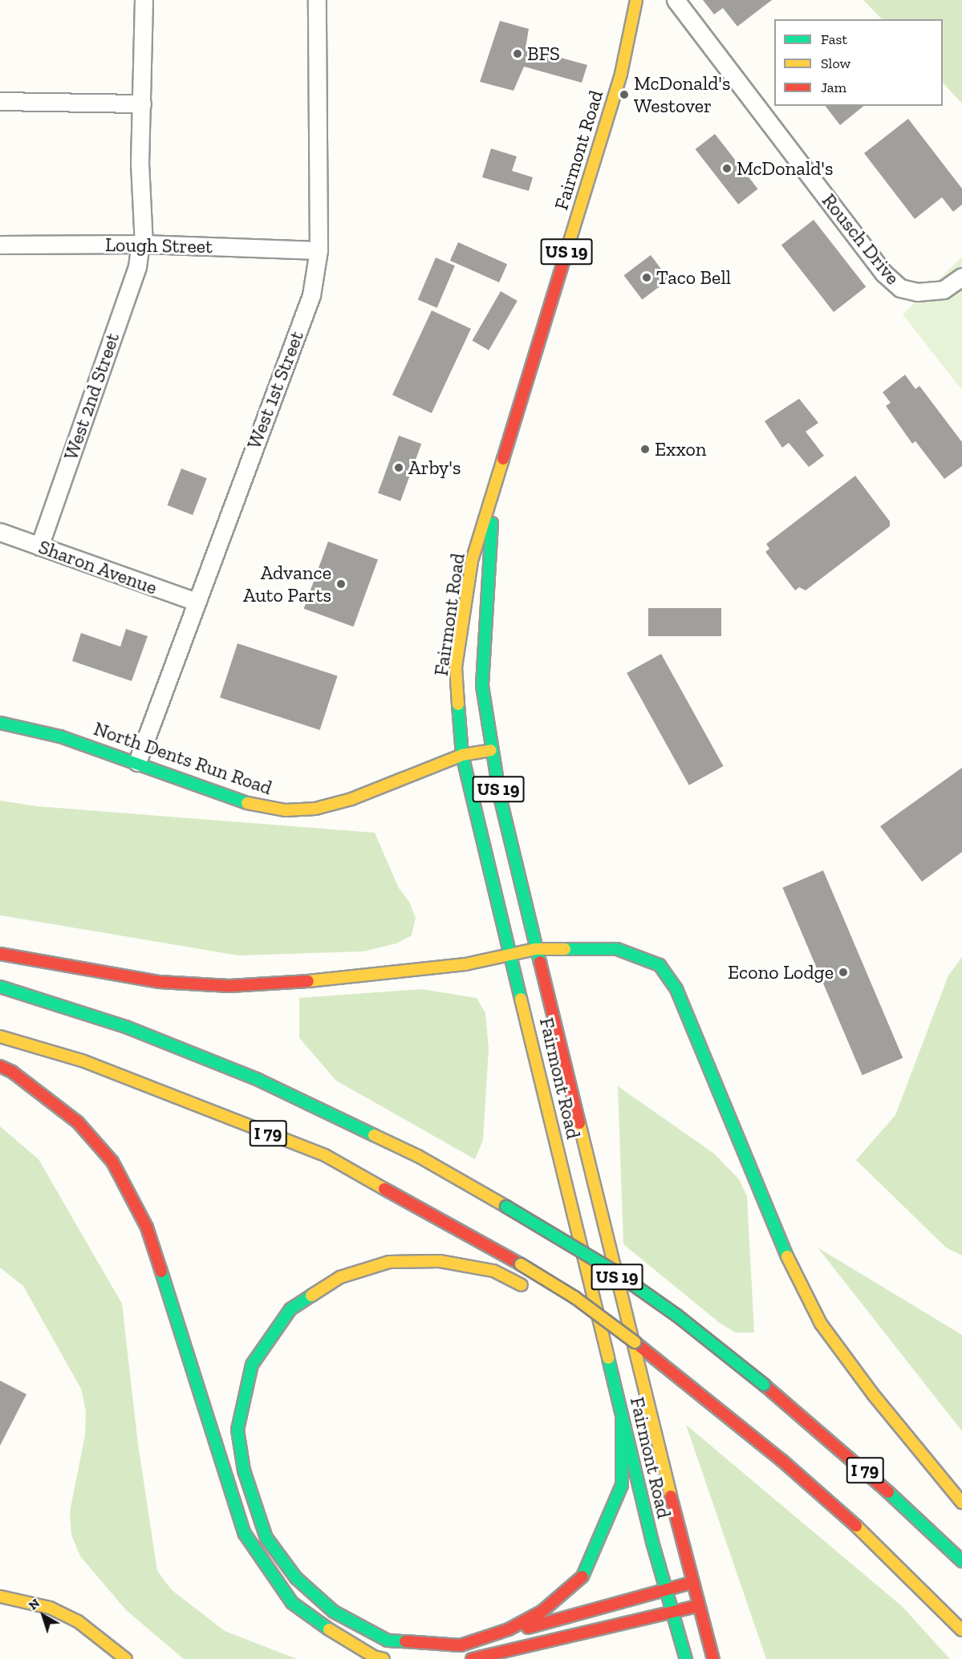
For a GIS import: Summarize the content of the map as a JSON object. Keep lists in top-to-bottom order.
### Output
{
  "streets": {
    "main road": [
      "Fairmont Road",
      "US 19",
      "North Dents Run Road",
      "I 79"
    ],
    "street": [
      "Rousch Drive",
      "Lough Street",
      "West 1st Street",
      "West 2nd Street",
      "Sharon Avenue"
    ]
  },
  "crossings": [
    ["Fairmont Road", "North Dents Run Road"],
    ["Lough Street", "West 1st Street"],
    ["Lough Street", "West 2nd Street"],
    ["West 1st Street", "Sharon Avenue"],
    ["West 1st Street", "North Dents Run Road"],
    ["West 2nd Street", "Sharon Avenue"]
  ],
  "places": [
    "BFS",
    "McDonald's Westover",
    "McDonald's",
    "Taco Bell",
    "Exxon",
    "Arby's",
    "Advance Auto Parts",
    "Econo Lodge"
  ],
  "legend": ["Fast", "Slow", "Jam"],
  "north": "top left"
}
